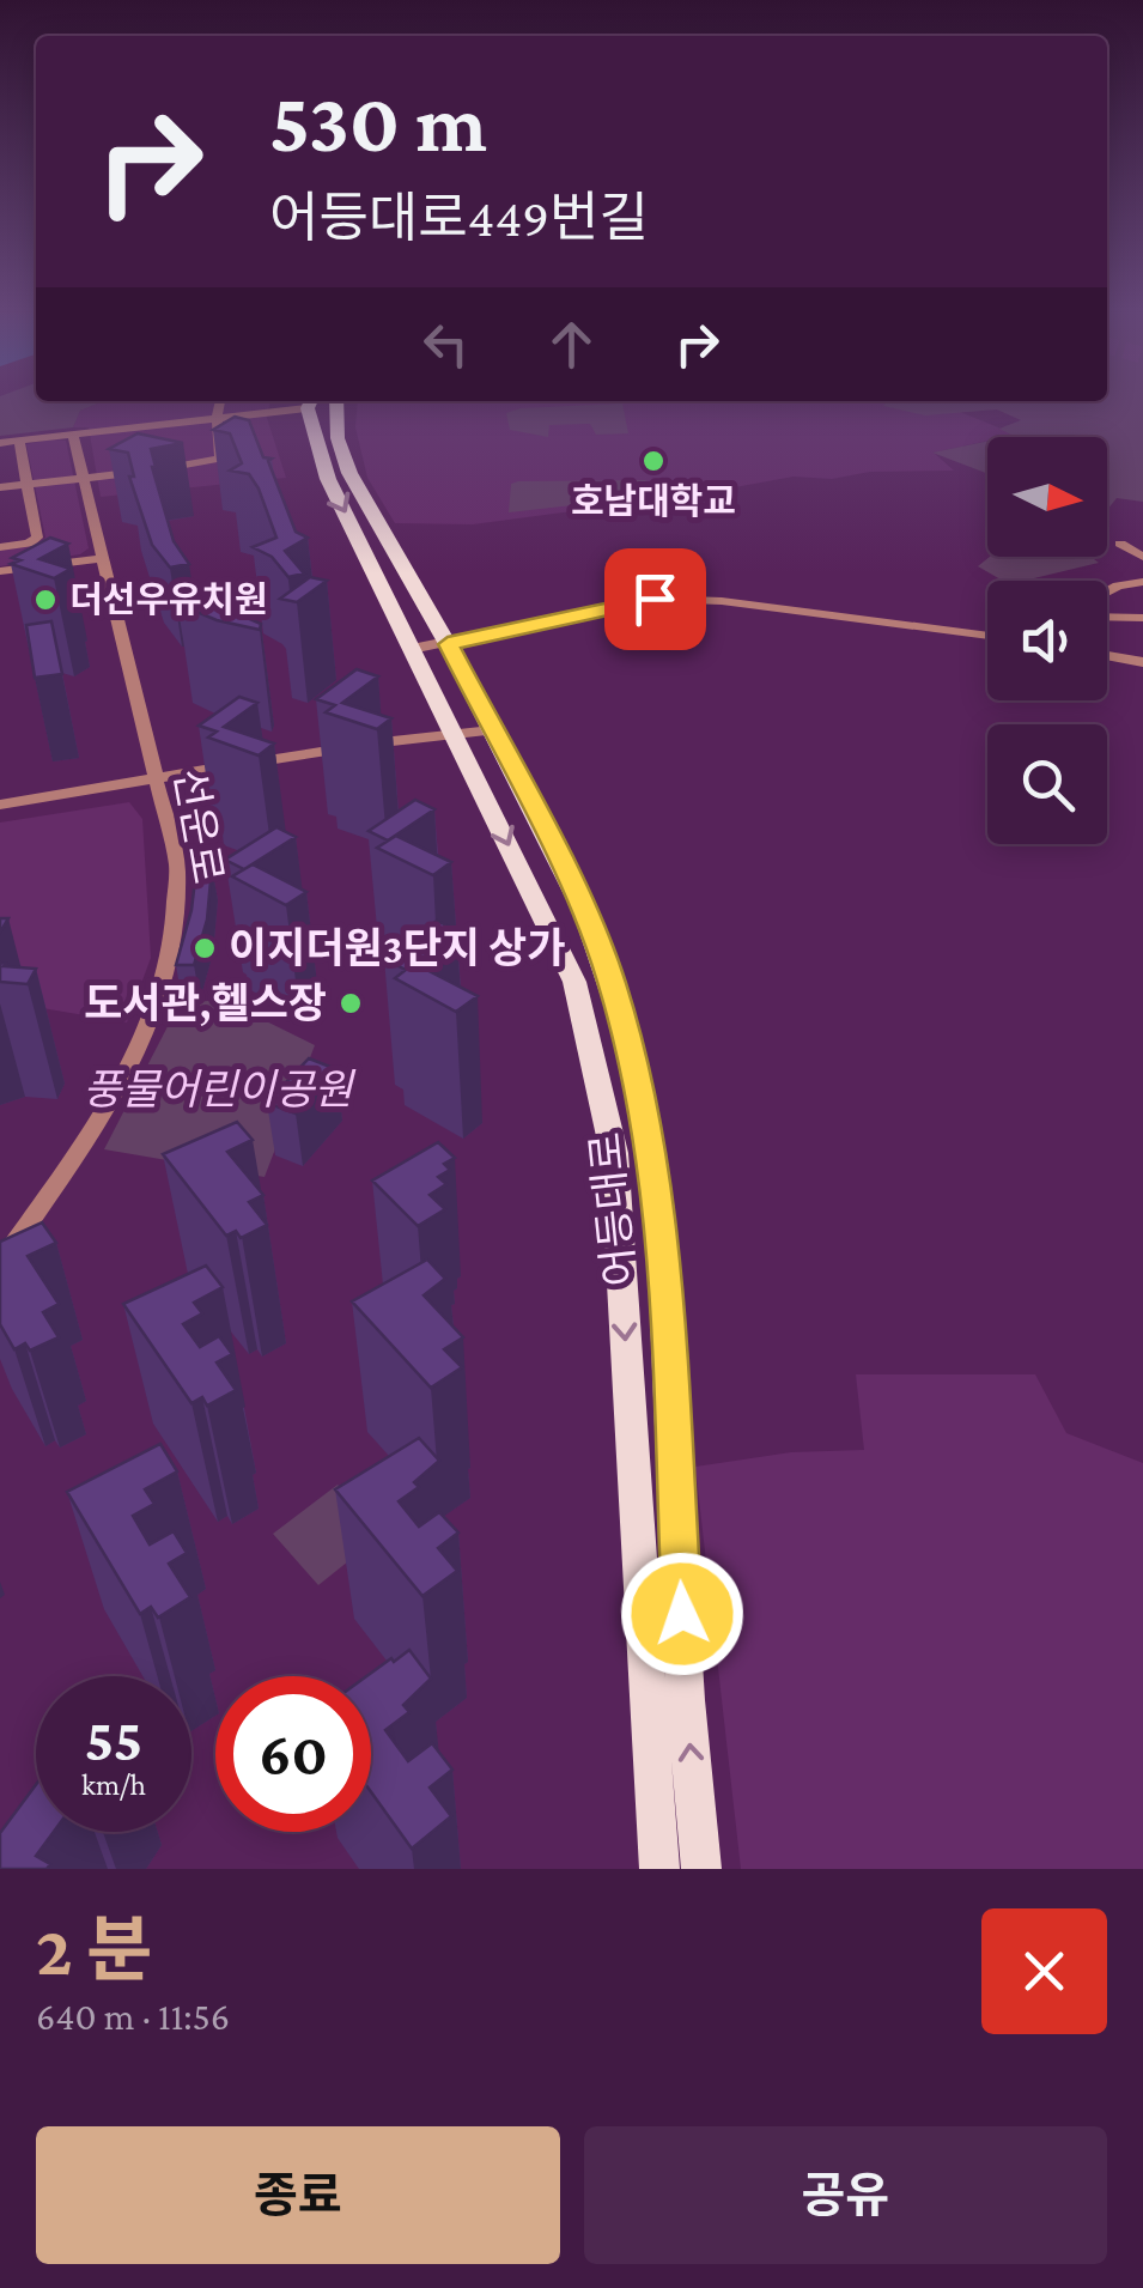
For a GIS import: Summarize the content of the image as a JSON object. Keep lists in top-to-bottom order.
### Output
{
  "streets": {
    "main road": ["어등대로"],
    "street": ["선운로"]
  },
  "parks": ["풍물어린이공원"],
  "places": [
    "호남대학교",
    "더선우유치원",
    "이지더원3단지 상가",
    "도서관,헬스장"
  ],
  "north": "right",
  "page": {
    "turn": ["530 m", "어등대로449번길"],
    "speed": "55 km/h",
    "limit": "60",
    "heading": ["2 분", "640 m · 11:56"],
    "buttons": ["종료", "공유"]
  }
}
